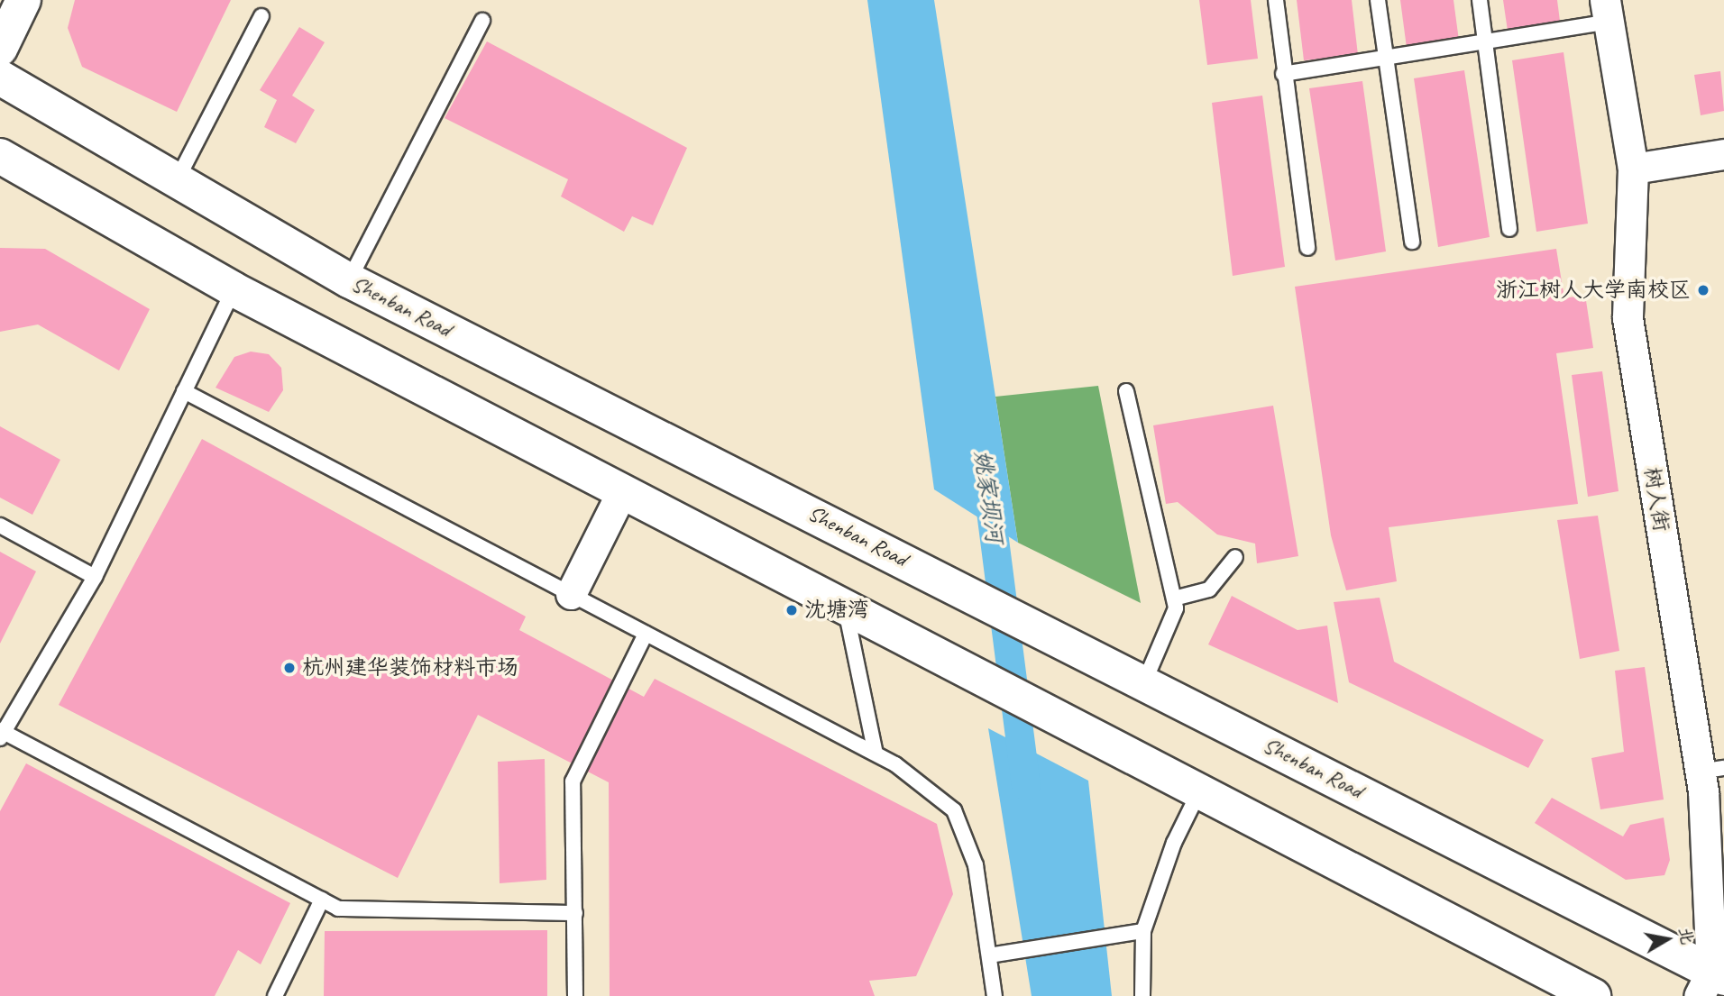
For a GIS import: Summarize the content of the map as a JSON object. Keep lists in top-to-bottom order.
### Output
{
  "streets": {
    "main road": ["Shenban Road"],
    "street": ["树人街"]
  },
  "crossings": [
    ["Shenban Road", "树人街"]
  ],
  "water": ["姚家坝河"],
  "places": ["浙江树人大学南校区", "沈塘湾", "杭州建华装饰材料市场"],
  "north": "right"
}
